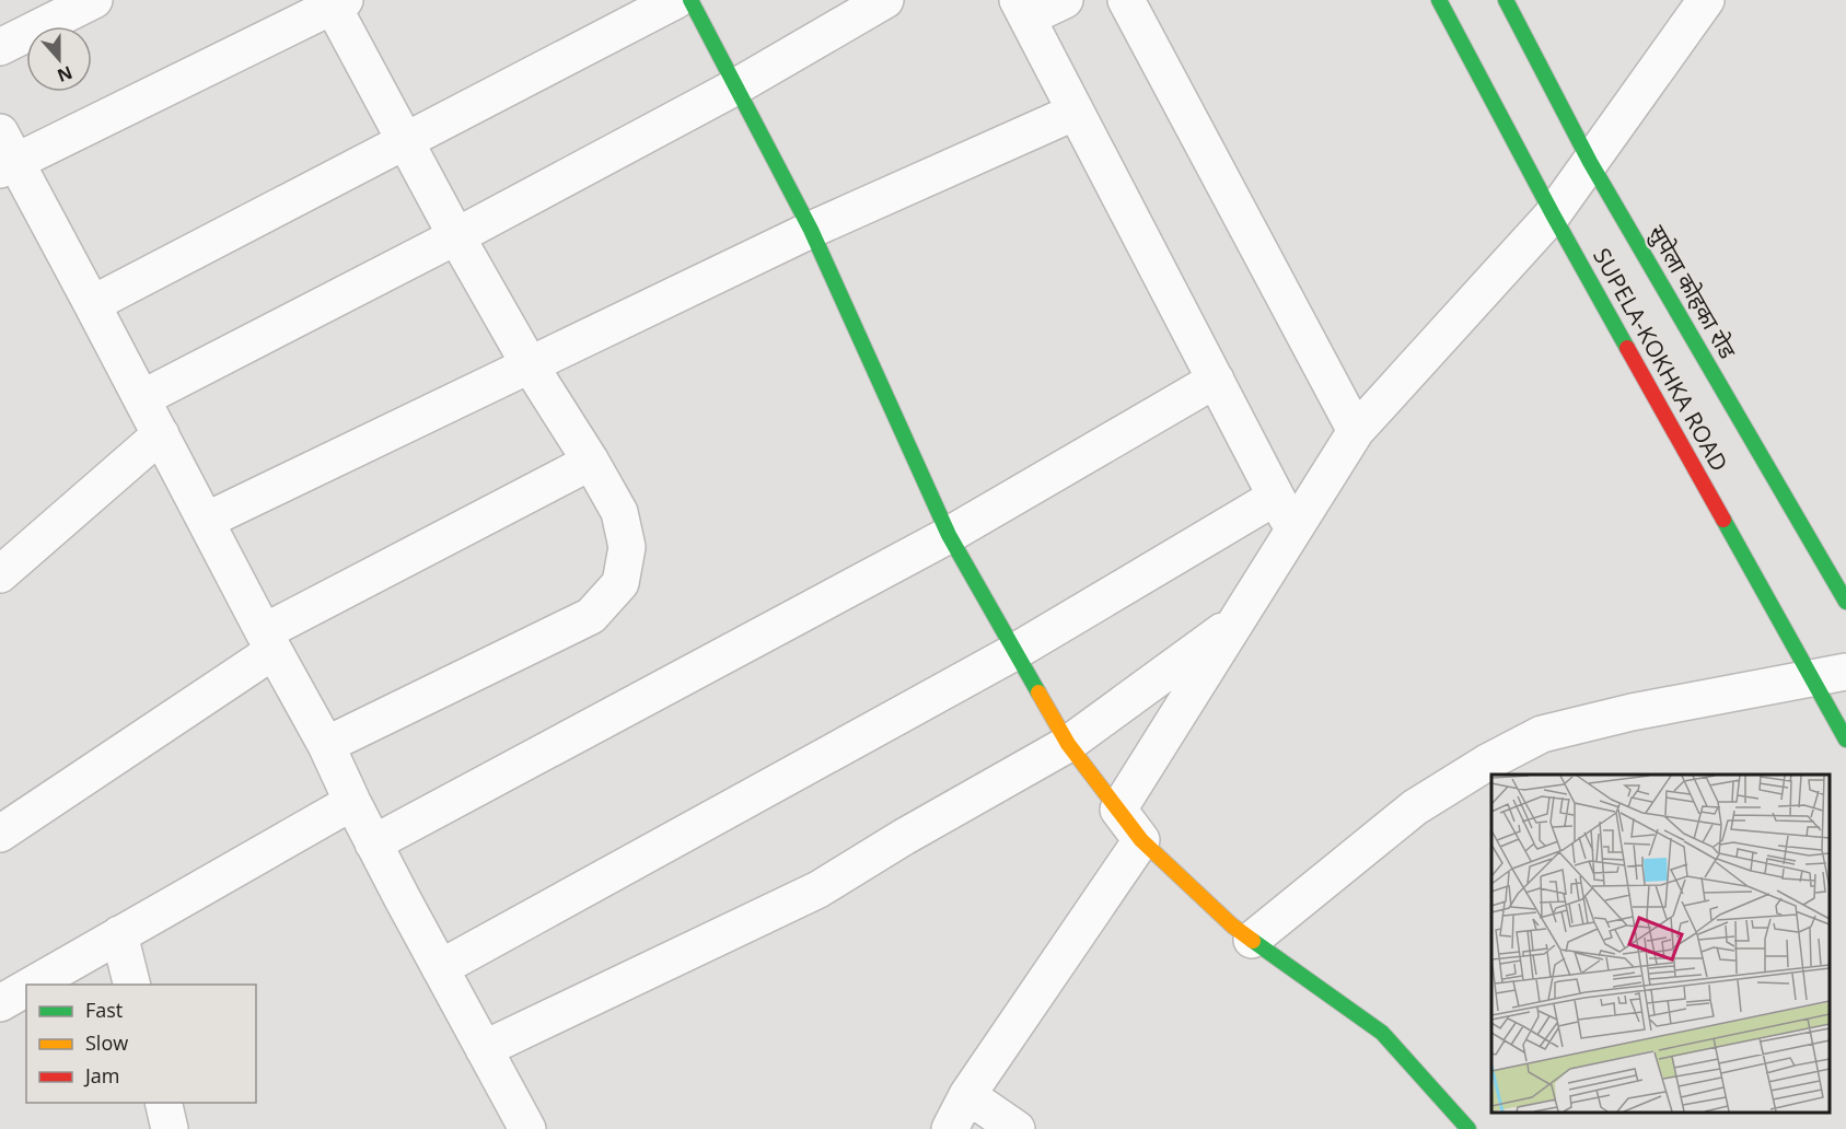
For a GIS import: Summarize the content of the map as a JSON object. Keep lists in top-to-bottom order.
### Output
{
  "streets": {
    "street": ["सुपेला कोहका रोड", "SUPELA-KOKHKA ROAD"]
  },
  "legend": ["Fast", "Slow", "Jam"],
  "north": "bottom"
}
